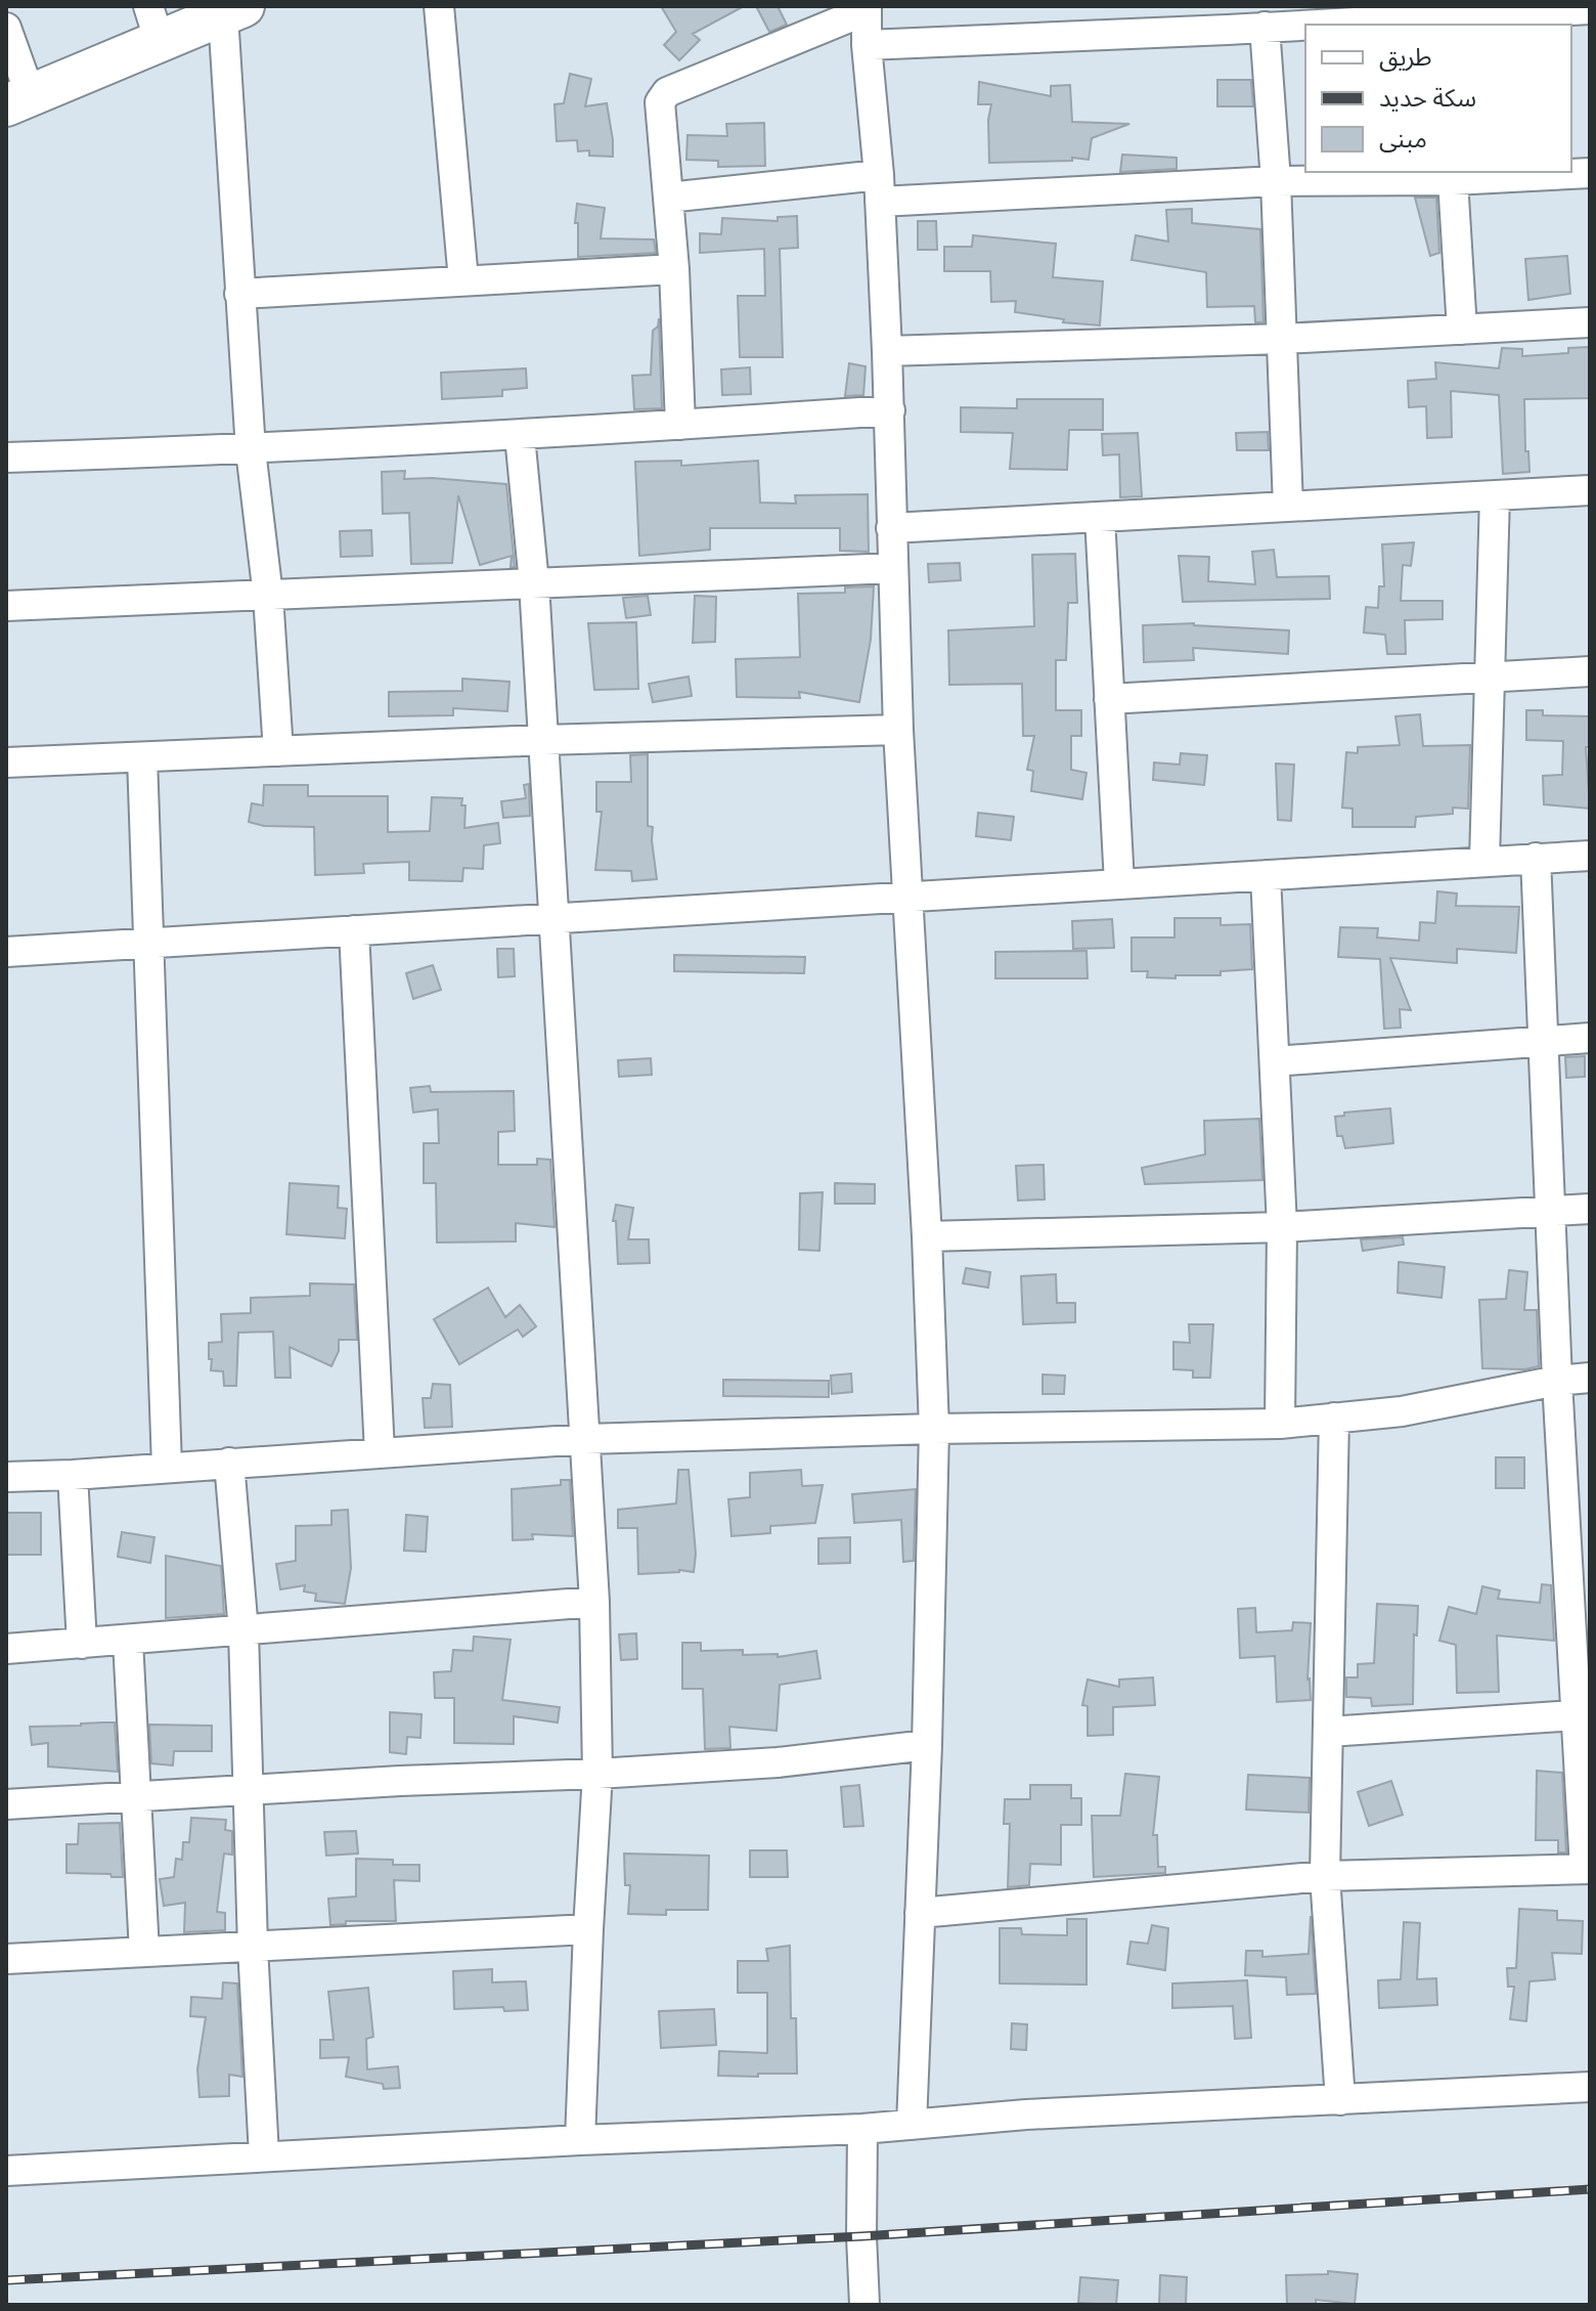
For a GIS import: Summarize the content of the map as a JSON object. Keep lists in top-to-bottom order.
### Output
{
  "legend": ["طريق", "سكة حديد", "مبنى"]
}
